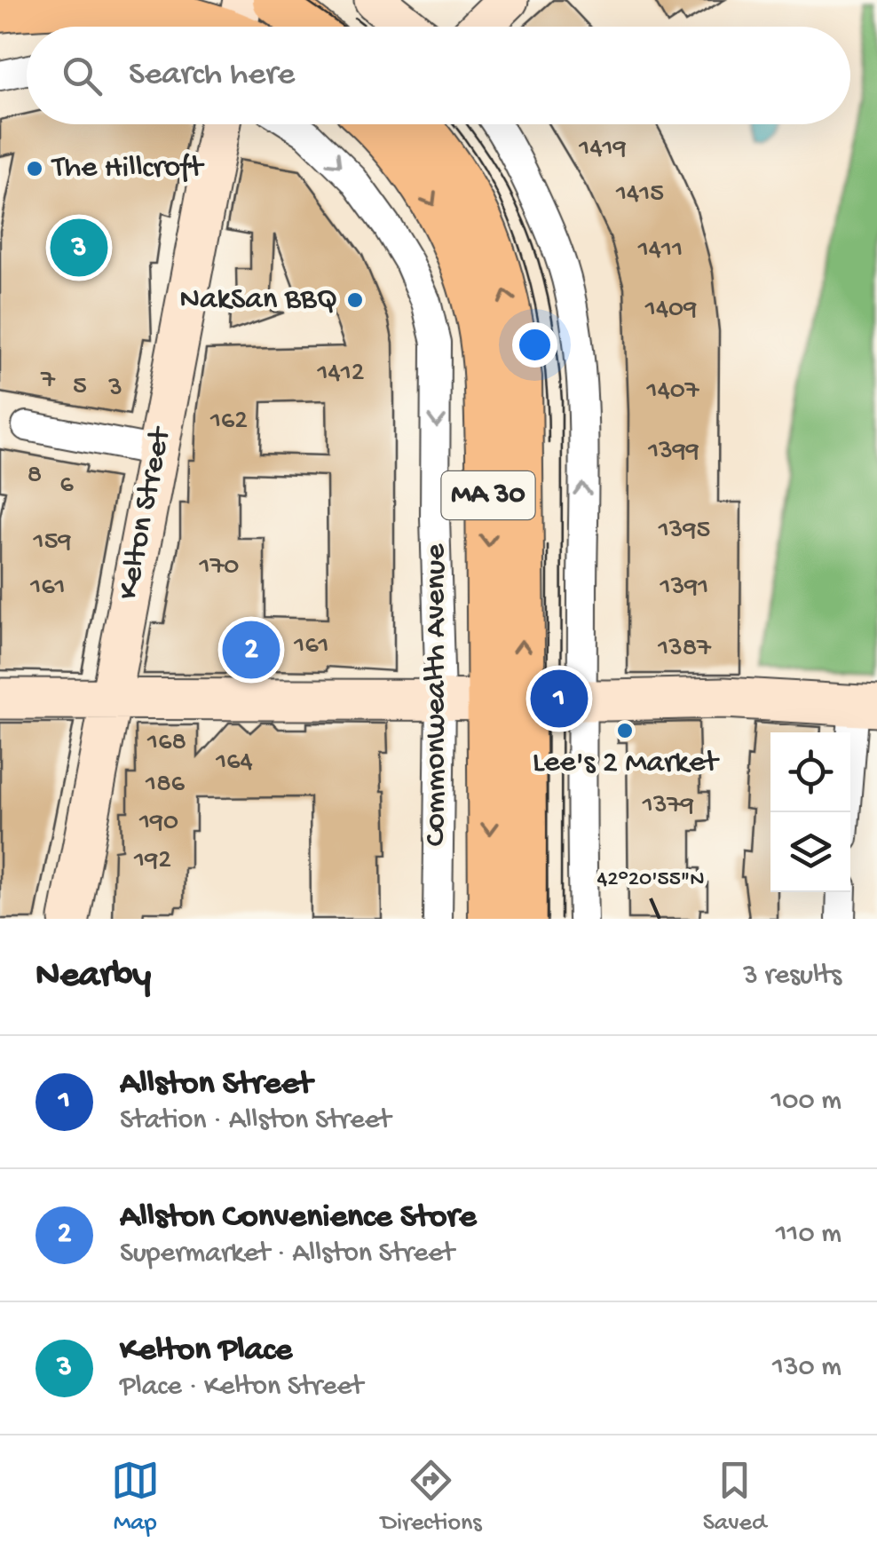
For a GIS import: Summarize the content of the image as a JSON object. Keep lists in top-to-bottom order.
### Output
{
  "streets": {
    "main road": ["MA 30", "Commonwealth Avenue"],
    "street": ["Kelton Street"]
  },
  "places": ["The Hillcroft", "NakSan BBQ", "Lee's 2 Market"],
  "house_numbers": [
    "1419",
    "1415",
    "1411",
    "1409",
    "1412",
    "7",
    "5",
    "3",
    "1407",
    "162",
    "1399",
    "8",
    "6",
    "1395",
    "159",
    "170",
    "161",
    "1391",
    "161",
    "1387",
    "168",
    "164",
    "186",
    "1379",
    "190",
    "192"
  ],
  "page": {
    "search": "Search here",
    "pins": ["3", "2", "1"],
    "heading": ["Nearby", "3 results"],
    "list": [
      {
        "mark": "1",
        "name": "Allston Street",
        "note": "Station · Allston Street",
        "value": "100 m"
      },
      {
        "mark": "2",
        "name": "Allston Convenience Store",
        "note": "Supermarket · Allston Street",
        "value": "110 m"
      },
      {
        "mark": "3",
        "name": "Kelton Place",
        "note": "Place · Kelton Street",
        "value": "130 m"
      }
    ],
    "nav": ["Map", "Directions", "Saved"]
  },
  "coordinates": ["42°20'55\"N"]
}
